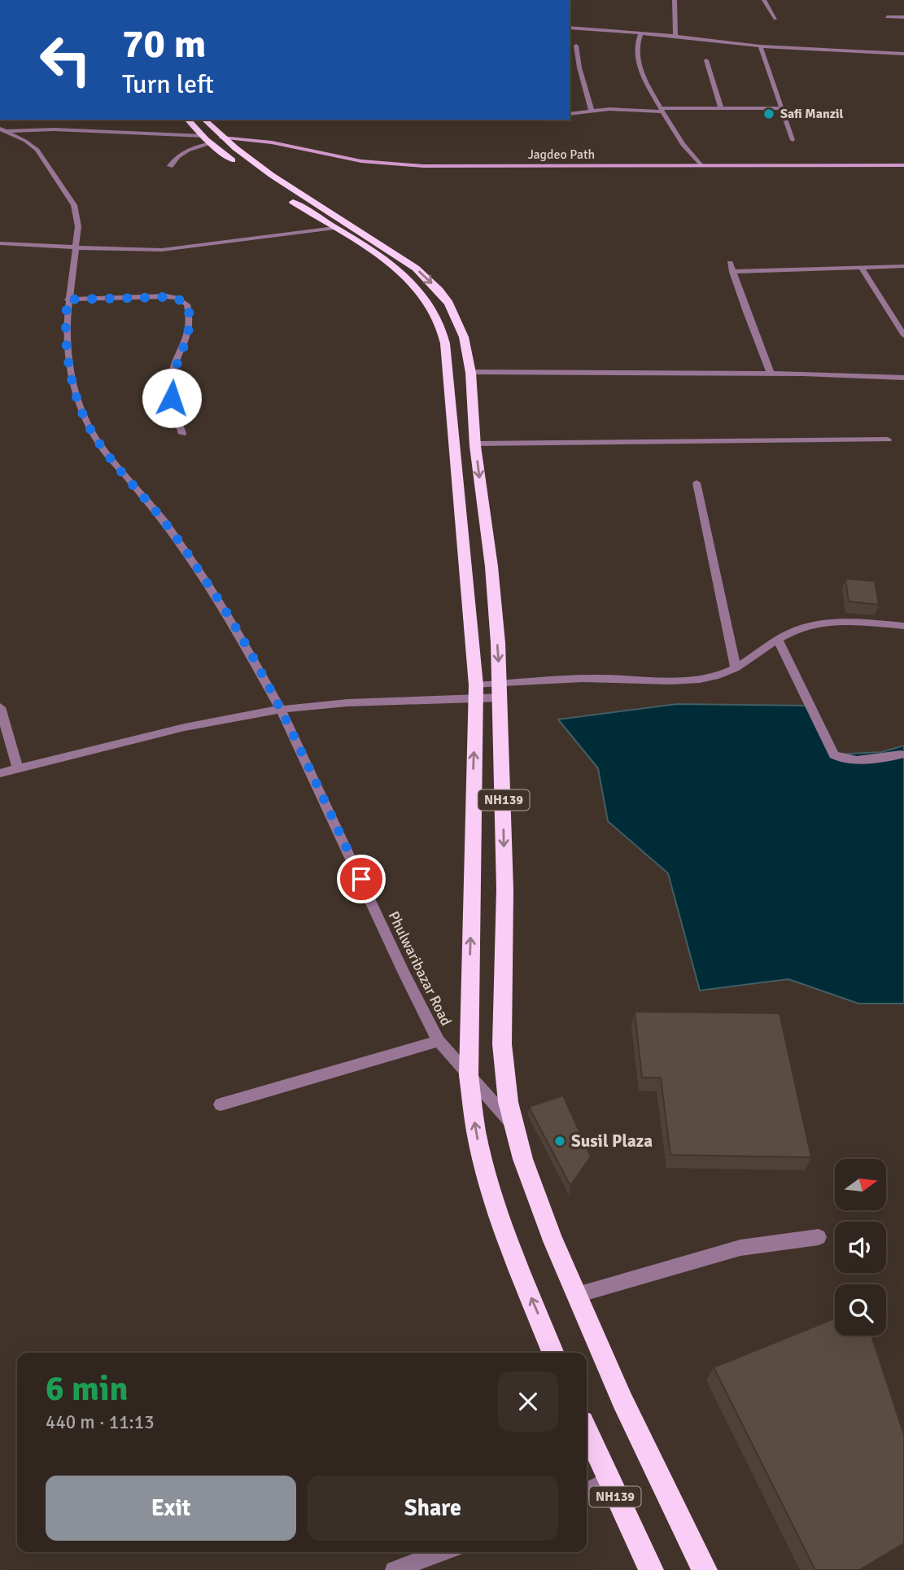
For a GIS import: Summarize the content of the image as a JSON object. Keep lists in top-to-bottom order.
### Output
{
  "streets": {
    "highway": ["NH139"],
    "main road": ["Jagdeo Path"],
    "street": ["Phulwaribazar Road"]
  },
  "crossings": [
    ["Jagdeo Path", "NH139"],
    ["NH139", "Phulwaribazar Road"]
  ],
  "places": ["Safi Manzil", "Susil Plaza"],
  "north": "right",
  "page": {
    "turn": ["70 m", "Turn left"],
    "heading": ["6 min", "440 m · 11:13"],
    "buttons": ["Exit", "Share"]
  }
}
